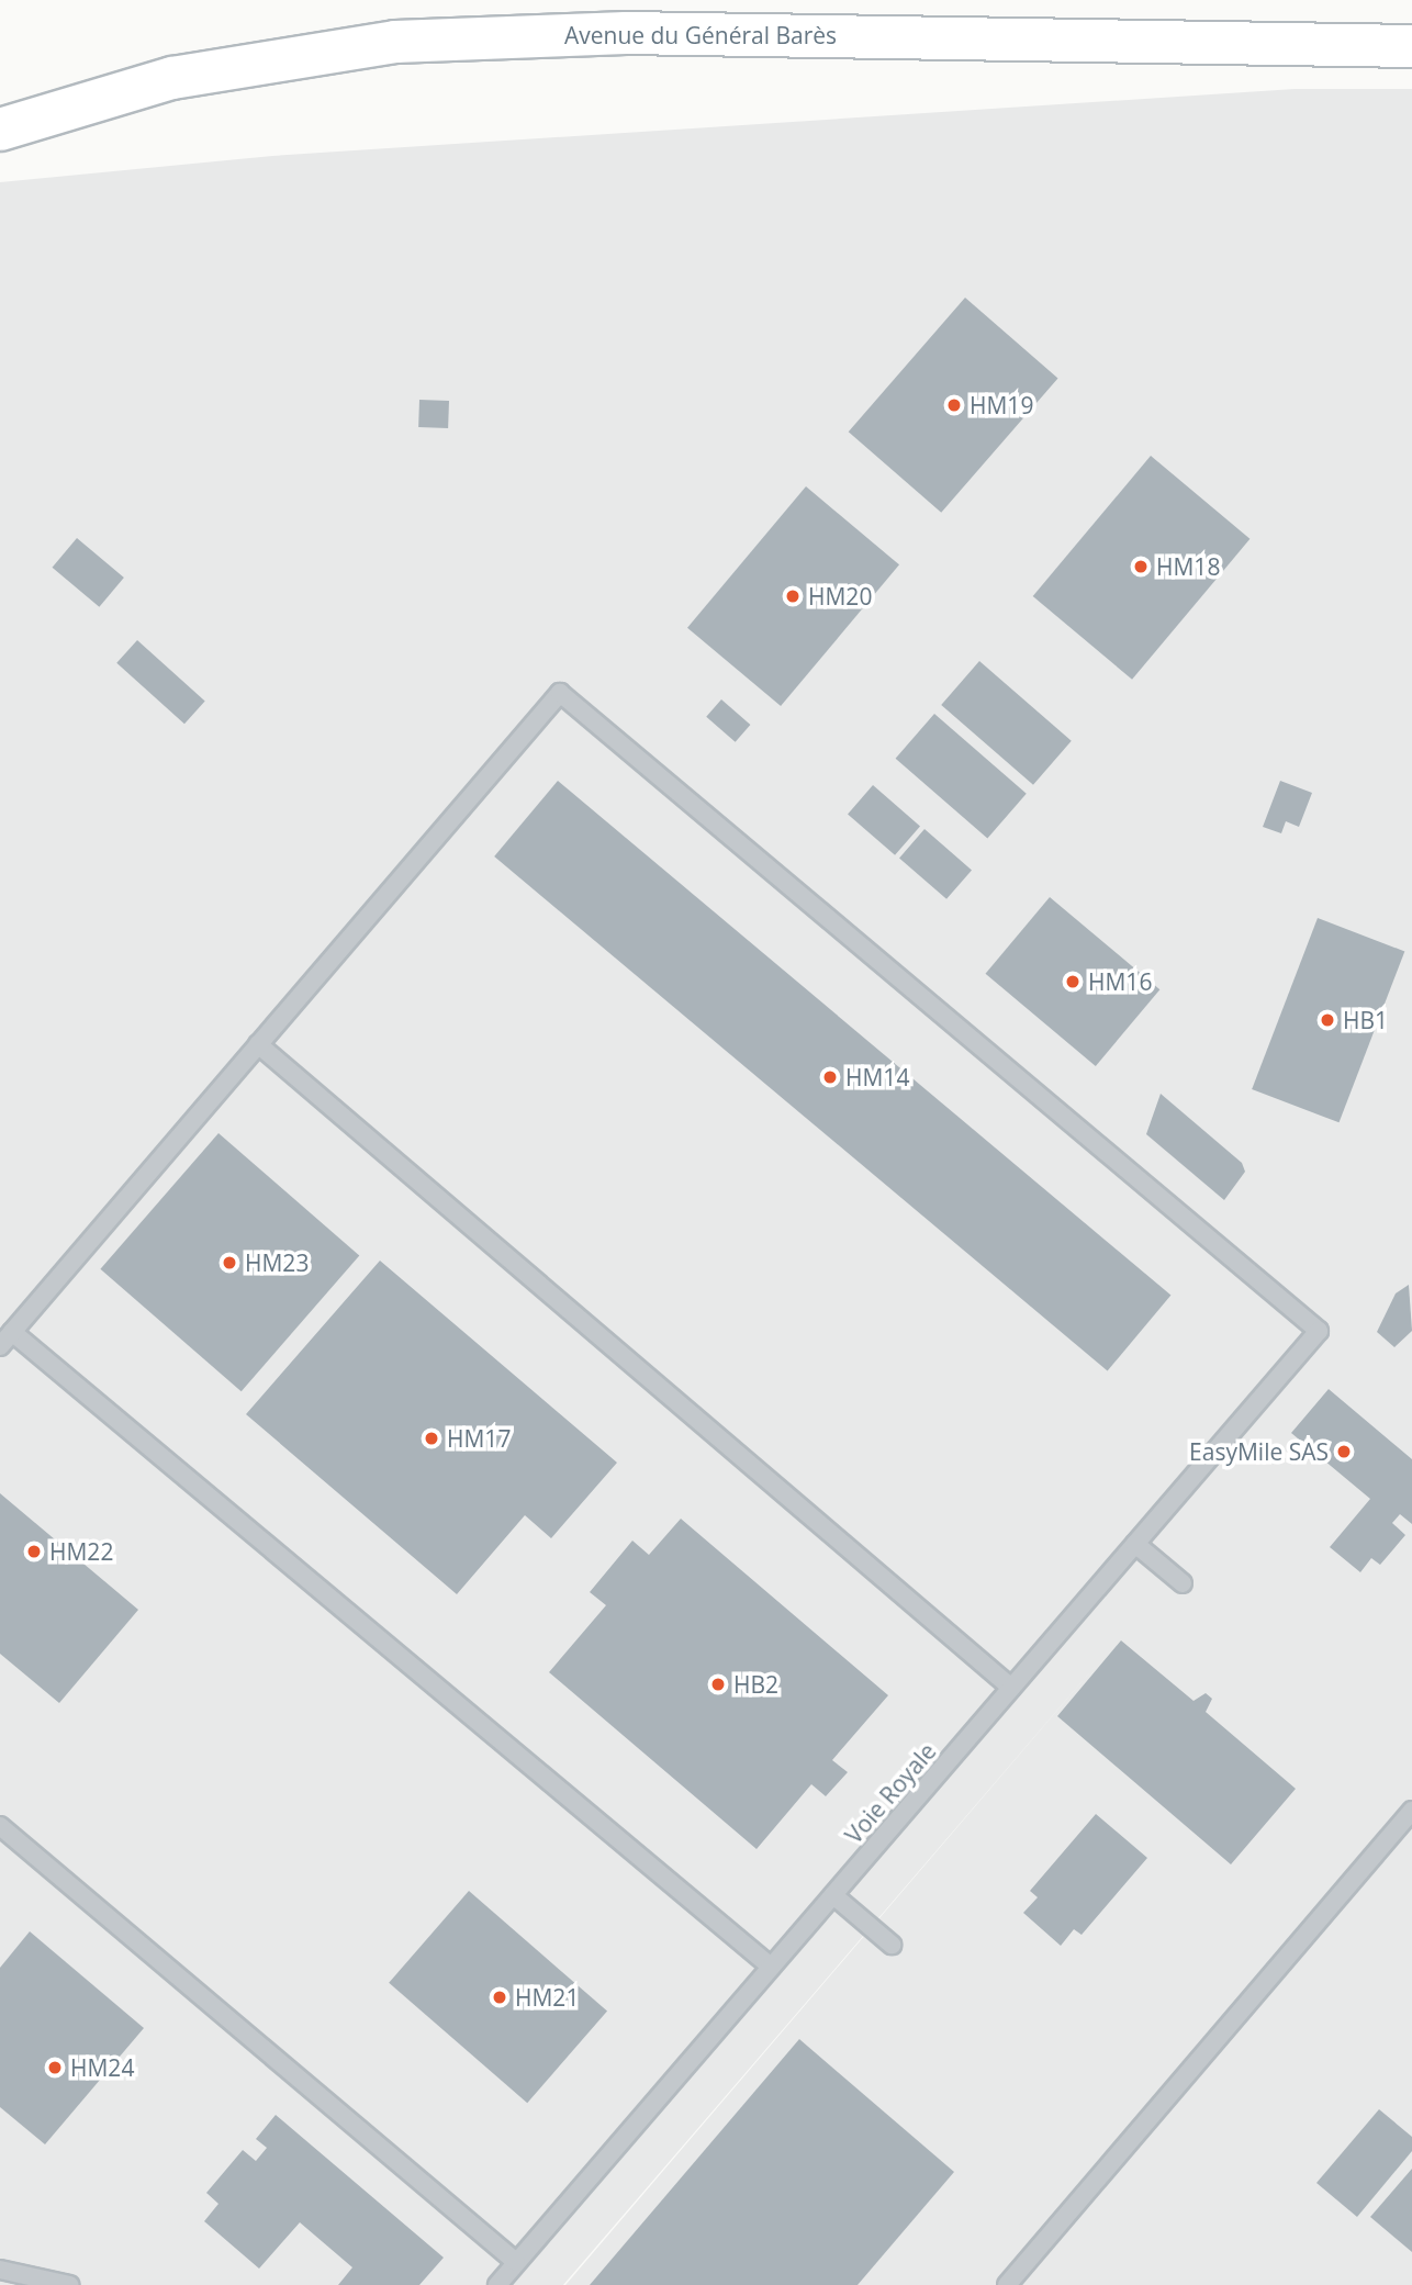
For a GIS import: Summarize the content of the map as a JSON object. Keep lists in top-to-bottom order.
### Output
{
  "streets": {
    "main road": ["Avenue du Général Barès"],
    "lane": ["Voie Royale"]
  },
  "places": [
    "HM19",
    "HM18",
    "HM20",
    "HM16",
    "HB1",
    "HM14",
    "HM23",
    "HM17",
    "EasyMile SAS",
    "HM22",
    "HB2",
    "HM21",
    "HM24"
  ]
}
